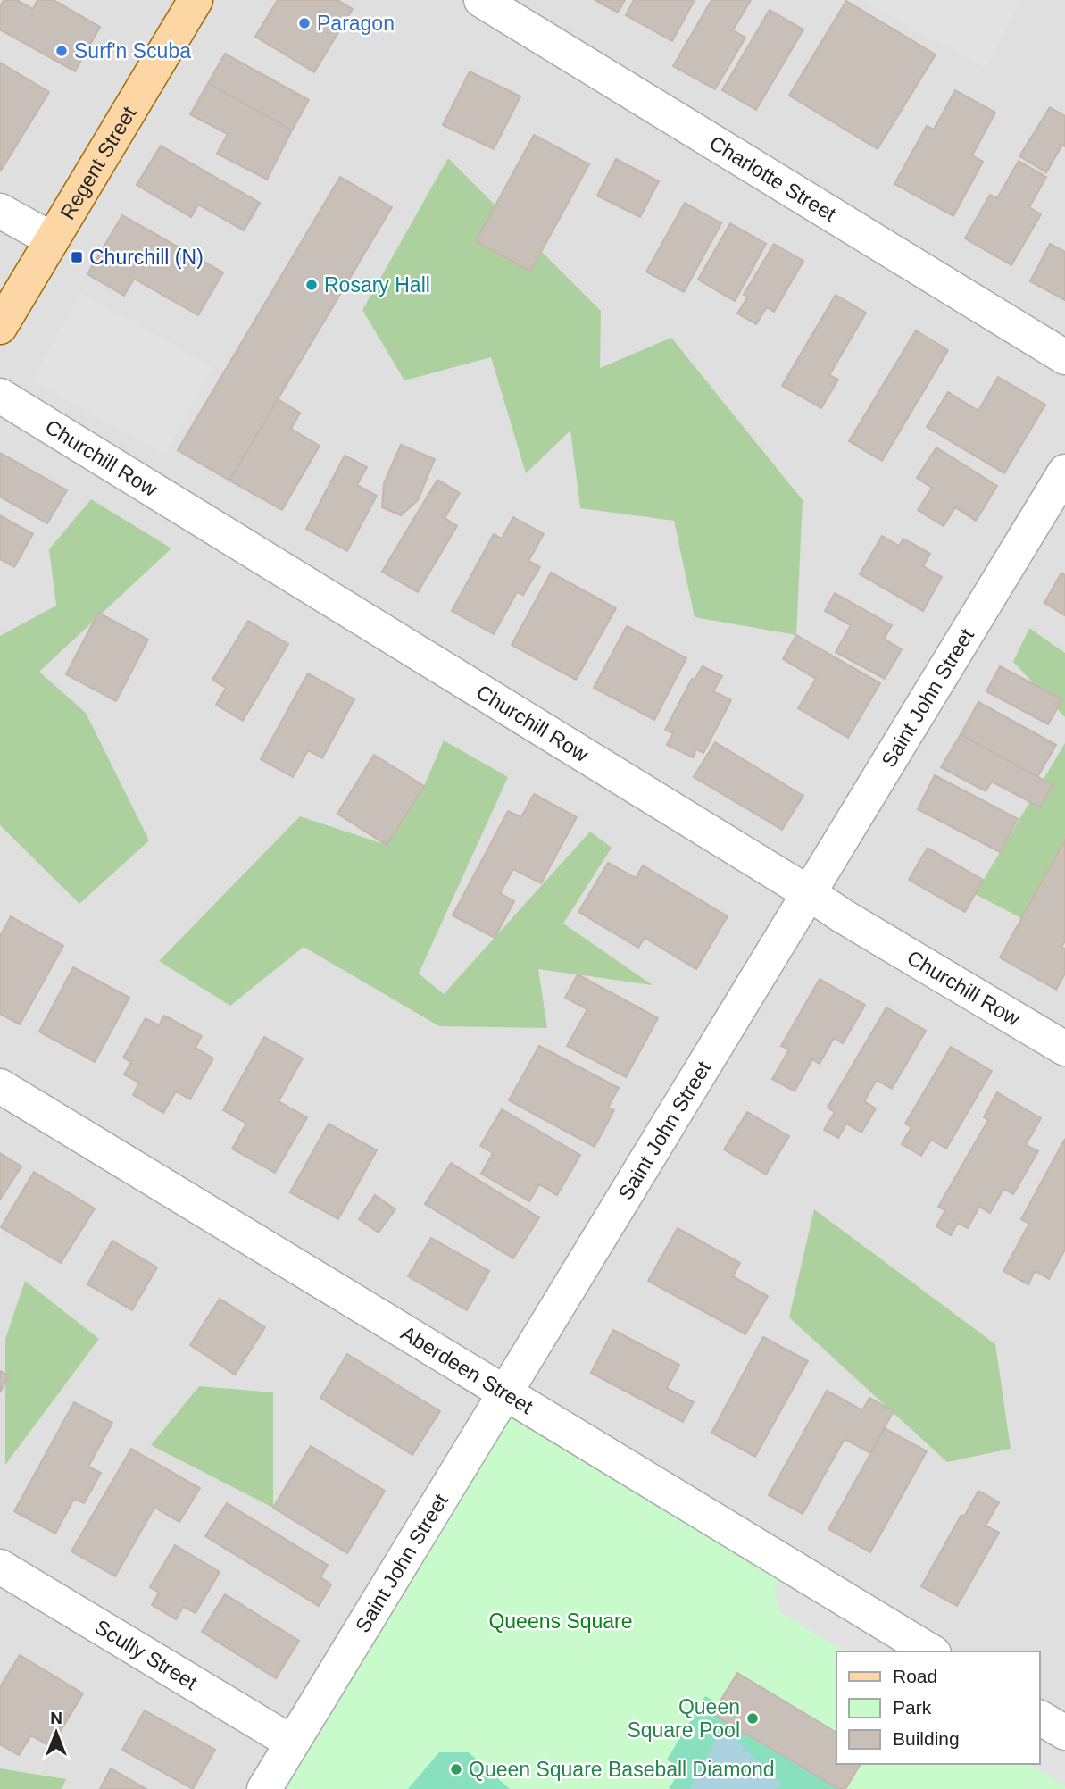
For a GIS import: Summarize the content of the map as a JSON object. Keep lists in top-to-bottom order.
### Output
{
  "streets": {
    "main road": ["Regent Street"],
    "street": [
      "Charlotte Street",
      "Churchill Row",
      "Saint John Street",
      "Aberdeen Street",
      "Scully Street"
    ]
  },
  "crossings": [
    ["Churchill Row", "Saint John Street"],
    ["Saint John Street", "Aberdeen Street"],
    ["Saint John Street", "Scully Street"]
  ],
  "parks": ["Queens Square"],
  "places": {
    "other": [
      "Paragon",
      "Surf'n Scuba",
      "Rosary Hall",
      "Queen Square Pool",
      "Queen Square Baseball Diamond"
    ],
    "transit": ["Churchill (N)"]
  },
  "legend": ["Road", "Park", "Building"],
  "north": "top"
}
